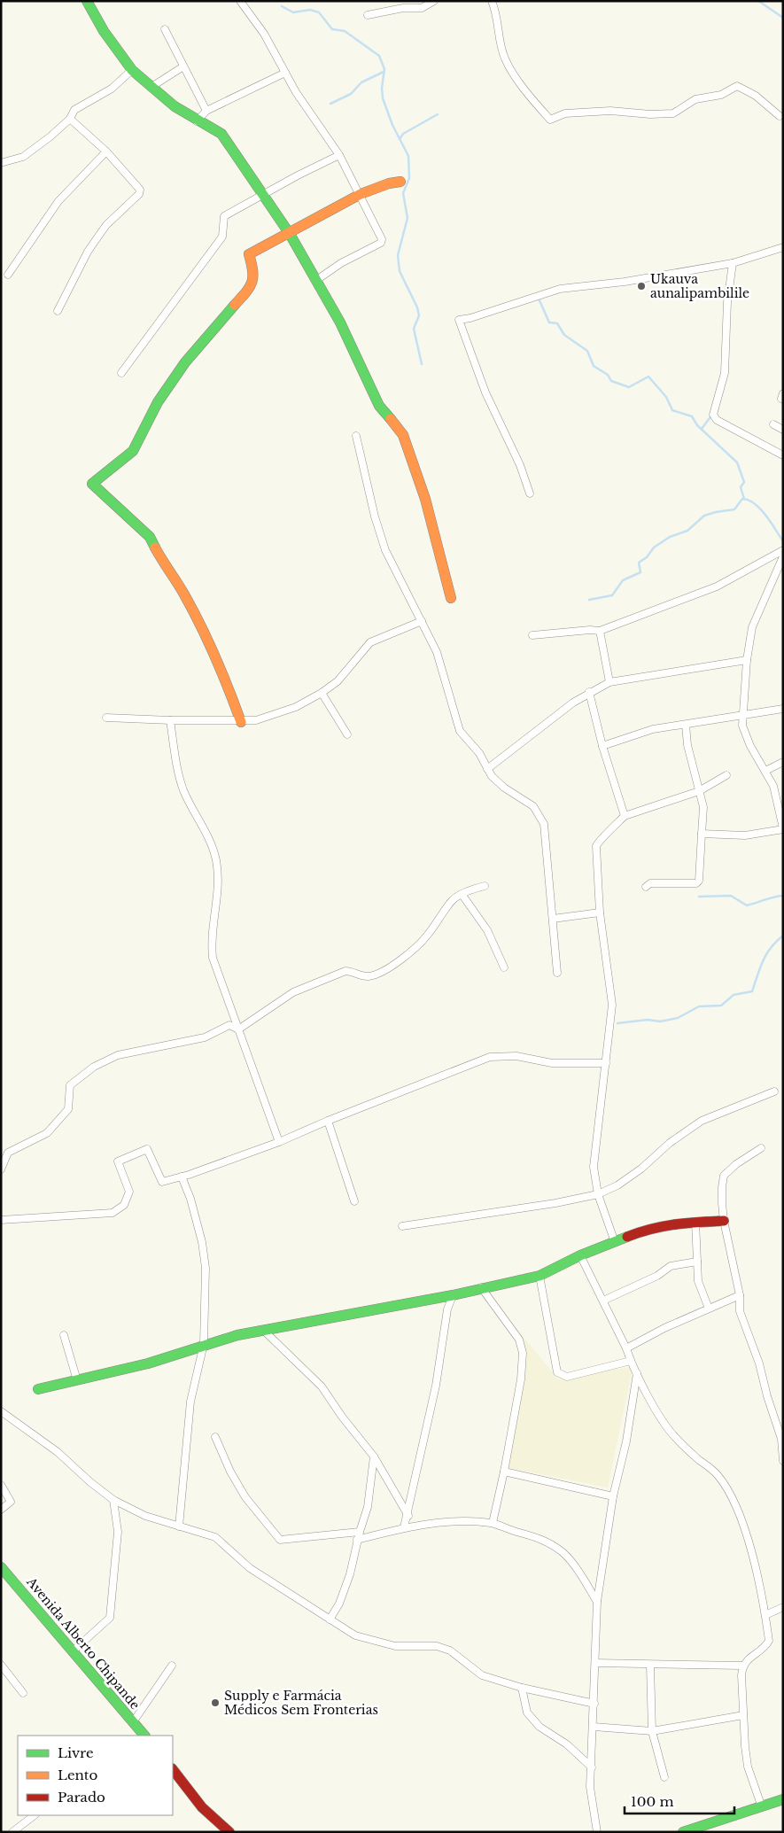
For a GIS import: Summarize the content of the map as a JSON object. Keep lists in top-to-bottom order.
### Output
{
  "streets": {
    "street": ["Avenida Alberto Chipande"]
  },
  "places": ["Ukauva aunalipambilile", "Supply e Farmácia Médicos Sem Fronterias"],
  "legend": ["Livre", "Lento", "Parado"],
  "scale_bar": "100 m"
}
